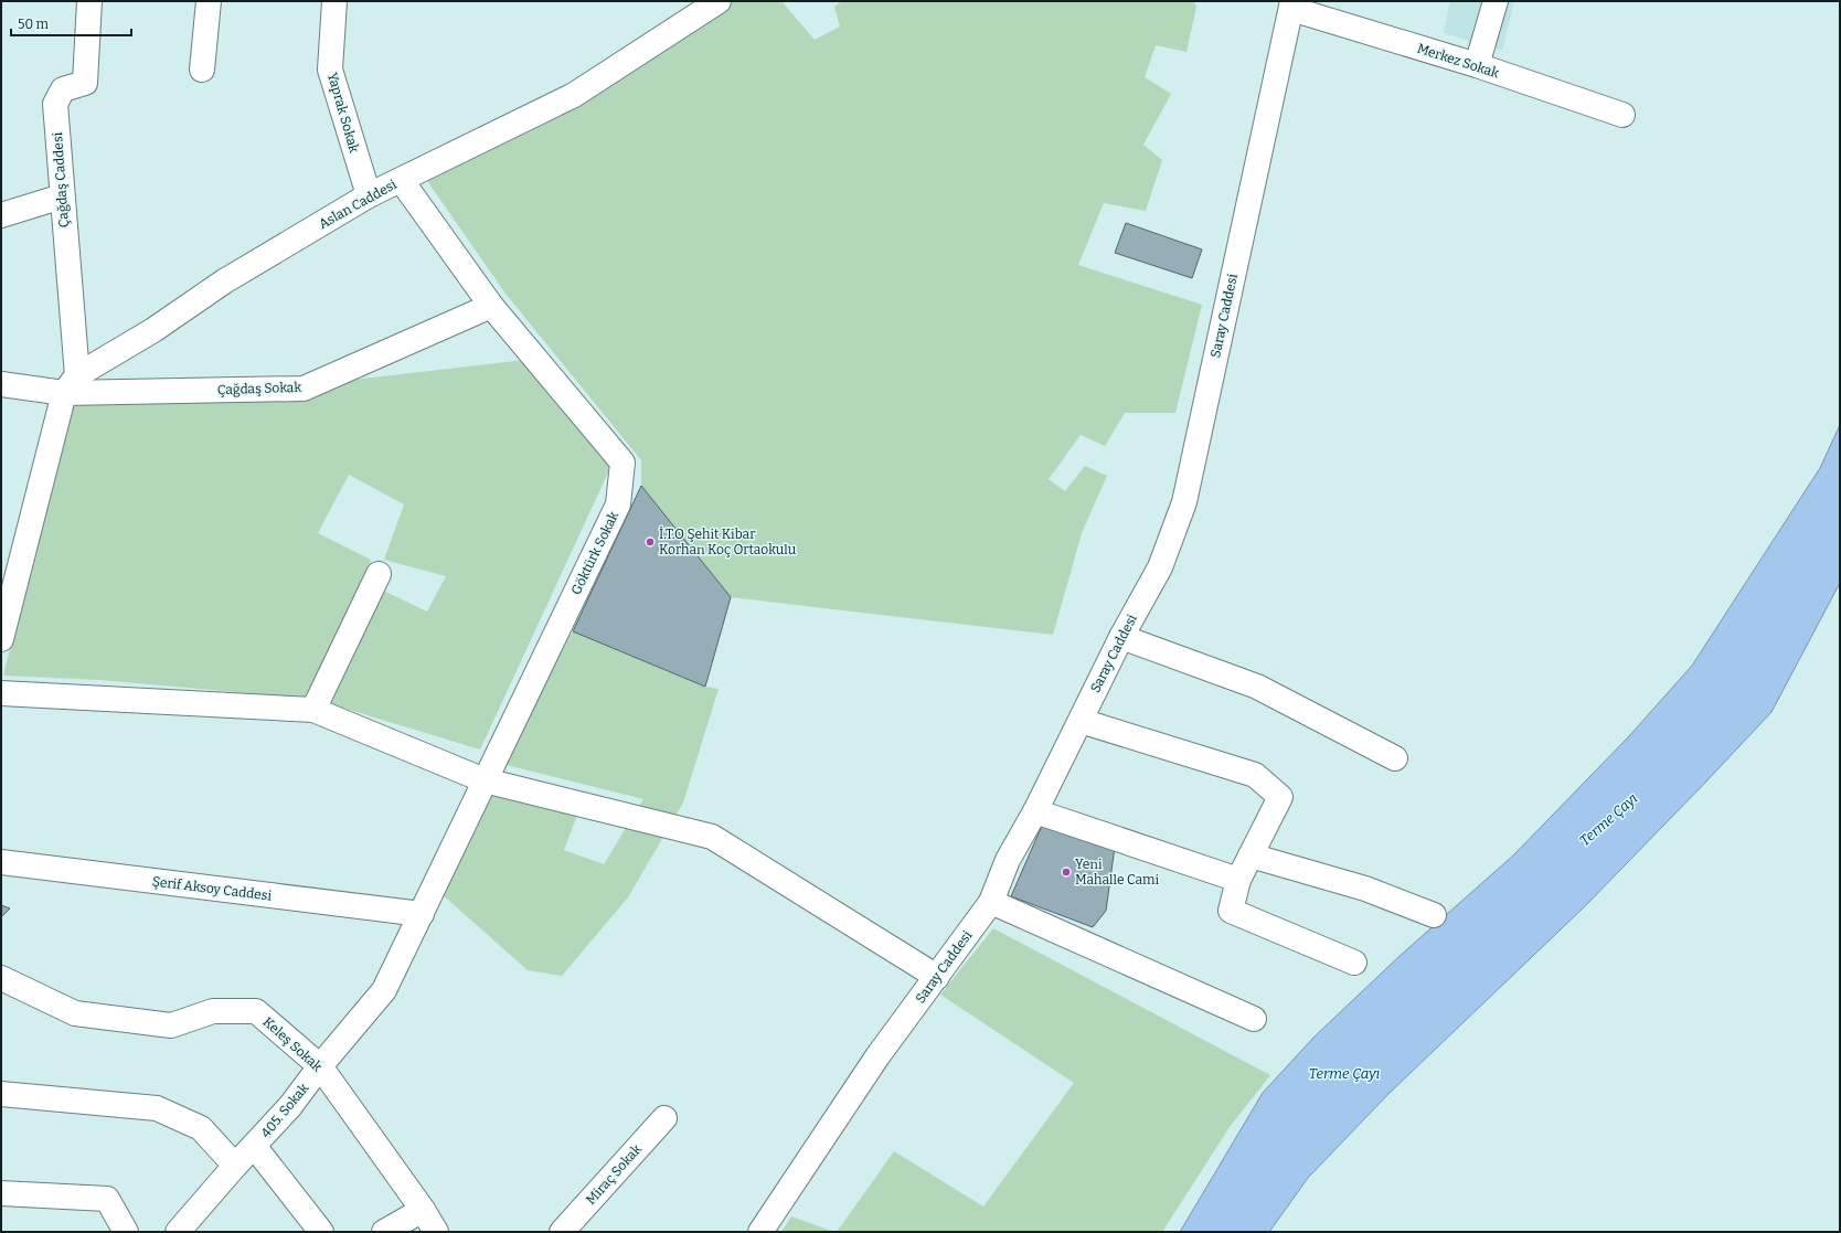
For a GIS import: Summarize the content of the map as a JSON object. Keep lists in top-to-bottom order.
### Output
{
  "streets": {
    "street": [
      "Merkez Sokak",
      "Yaprak Sokak",
      "Çağdaş Caddesi",
      "Aslan Caddesi",
      "Saray Caddesi",
      "Çağdaş Sokak",
      "Göktürk Sokak",
      "Şerif Aksoy Caddesi",
      "Keleş Sokak",
      "405. Sokak",
      "Miraç Sokak"
    ]
  },
  "crossings": [
    ["Merkez Sokak", "Saray Caddesi"],
    ["Yaprak Sokak", "Aslan Caddesi"],
    ["Çağdaş Caddesi", "Aslan Caddesi"],
    ["Çağdaş Caddesi", "Çağdaş Sokak"],
    ["Aslan Caddesi", "Çağdaş Sokak"],
    ["Aslan Caddesi", "Göktürk Sokak"],
    ["Çağdaş Sokak", "Göktürk Sokak"],
    ["Göktürk Sokak", "Şerif Aksoy Caddesi"],
    ["Göktürk Sokak", "405. Sokak"],
    ["Şerif Aksoy Caddesi", "405. Sokak"],
    ["Keleş Sokak", "405. Sokak"]
  ],
  "water": ["Terme Çayı"],
  "places": ["İ.T.O Şehit Kibar Korhan Koç Ortaokulu", "Yeni Mahalle Cami"],
  "scale_bar": "50 m"
}
